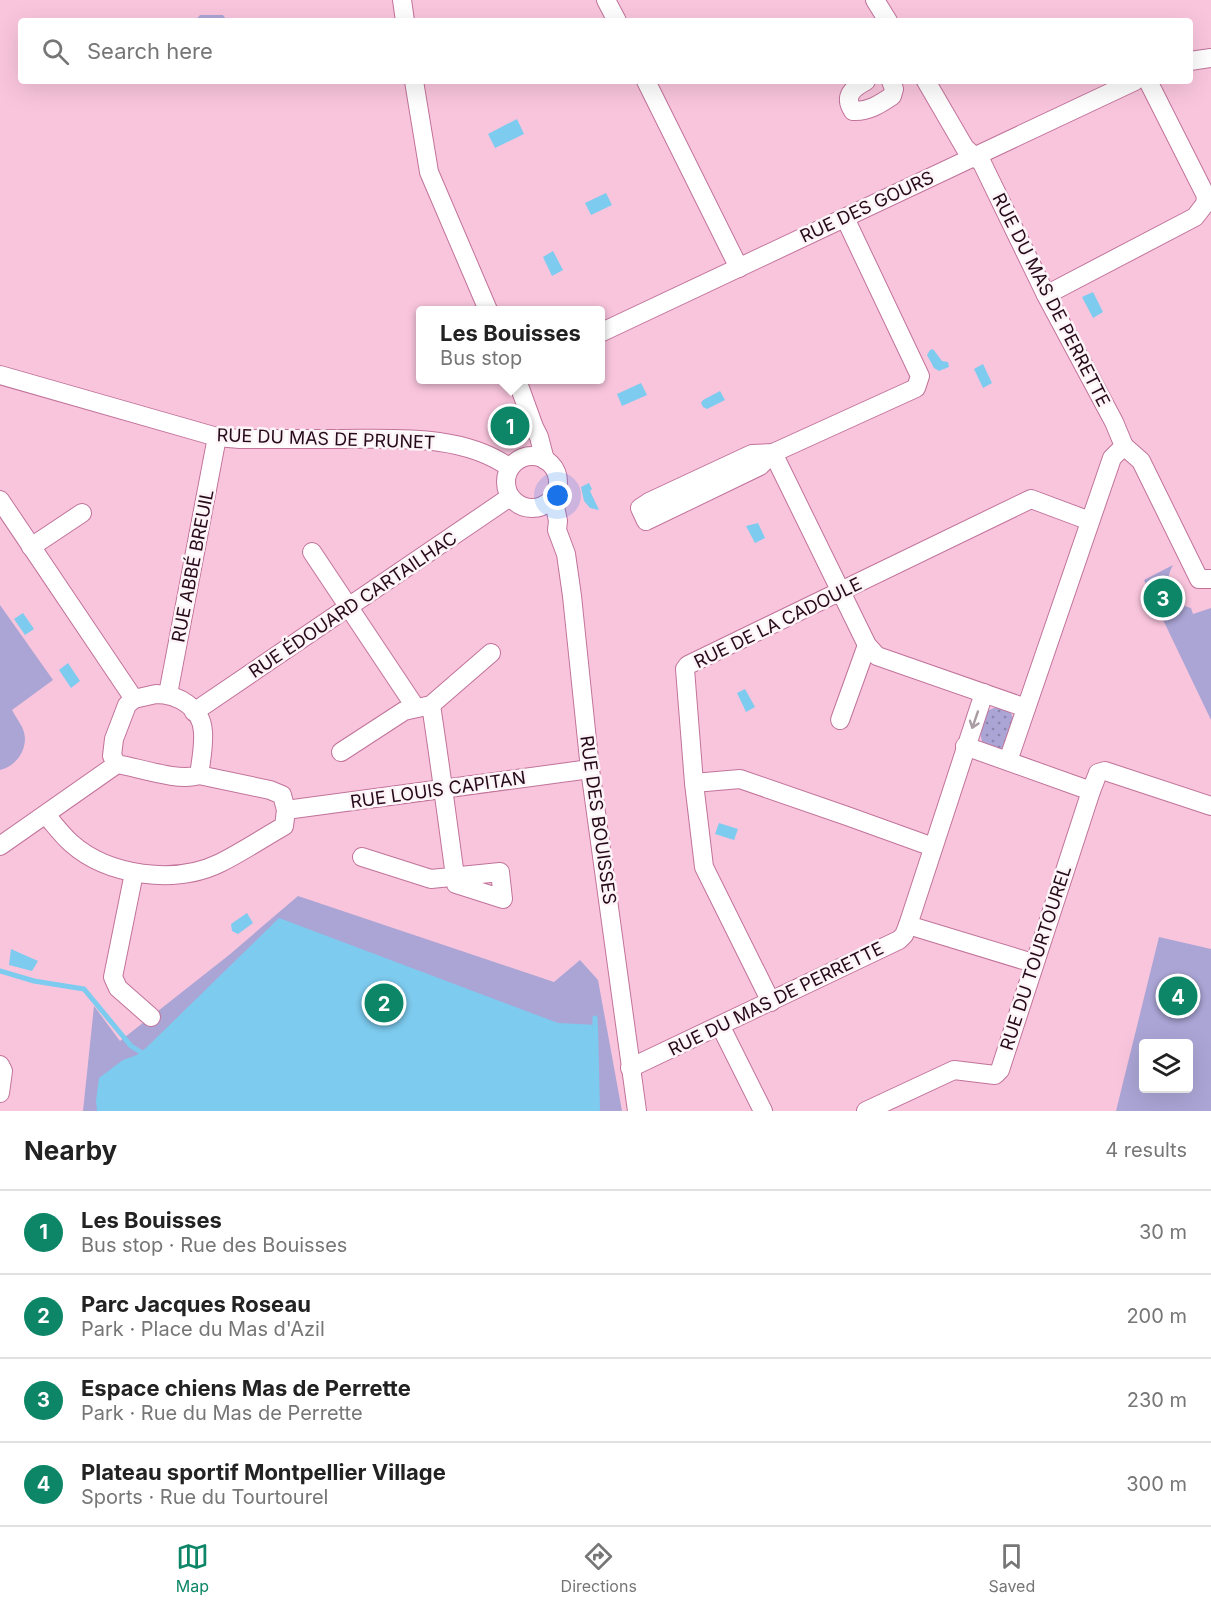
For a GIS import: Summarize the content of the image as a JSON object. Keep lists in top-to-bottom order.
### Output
{
  "streets": {
    "street": [
      "RUE DES GOURS",
      "RUE DU MAS DE PERRETTE",
      "RUE DU MAS DE PRUNET",
      "RUE ABBÉ BREUIL",
      "RUE ÉDOUARD CARTAILHAC",
      "RUE DE LA CADOULE",
      "RUE LOUIS CAPITAN",
      "RUE DES BOUISSES",
      "RUE DU TOURTOUREL"
    ]
  },
  "crossings": [
    ["RUE DES GOURS", "RUE DU MAS DE PERRETTE"],
    ["RUE DU MAS DE PERRETTE", "RUE DE LA CADOULE"],
    ["RUE DU MAS DE PERRETTE", "RUE DES BOUISSES"],
    ["RUE DU MAS DE PRUNET", "RUE ABBÉ BREUIL"],
    ["RUE DU MAS DE PRUNET", "RUE ÉDOUARD CARTAILHAC"],
    ["RUE DU MAS DE PRUNET", "RUE DES BOUISSES"],
    ["RUE ABBÉ BREUIL", "RUE ÉDOUARD CARTAILHAC"],
    ["RUE ÉDOUARD CARTAILHAC", "RUE DES BOUISSES"],
    ["RUE LOUIS CAPITAN", "RUE DES BOUISSES"]
  ],
  "page": {
    "search": "Search here",
    "popup": ["Les Bouisses", "Bus stop"],
    "pins": [
      "1",
      "3",
      "4",
      "2"
    ],
    "heading": ["Nearby", "4 results"],
    "list": [
      {
        "mark": "1",
        "name": "Les Bouisses",
        "note": "Bus stop · Rue des Bouisses",
        "value": "30 m"
      },
      {
        "mark": "2",
        "name": "Parc Jacques Roseau",
        "note": "Park · Place du Mas d'Azil",
        "value": "200 m"
      },
      {
        "mark": "3",
        "name": "Espace chiens Mas de Perrette",
        "note": "Park · Rue du Mas de Perrette",
        "value": "230 m"
      },
      {
        "mark": "4",
        "name": "Plateau sportif Montpellier Village",
        "note": "Sports · Rue du Tourtourel",
        "value": "300 m"
      }
    ],
    "nav": ["Map", "Directions", "Saved"]
  }
}
